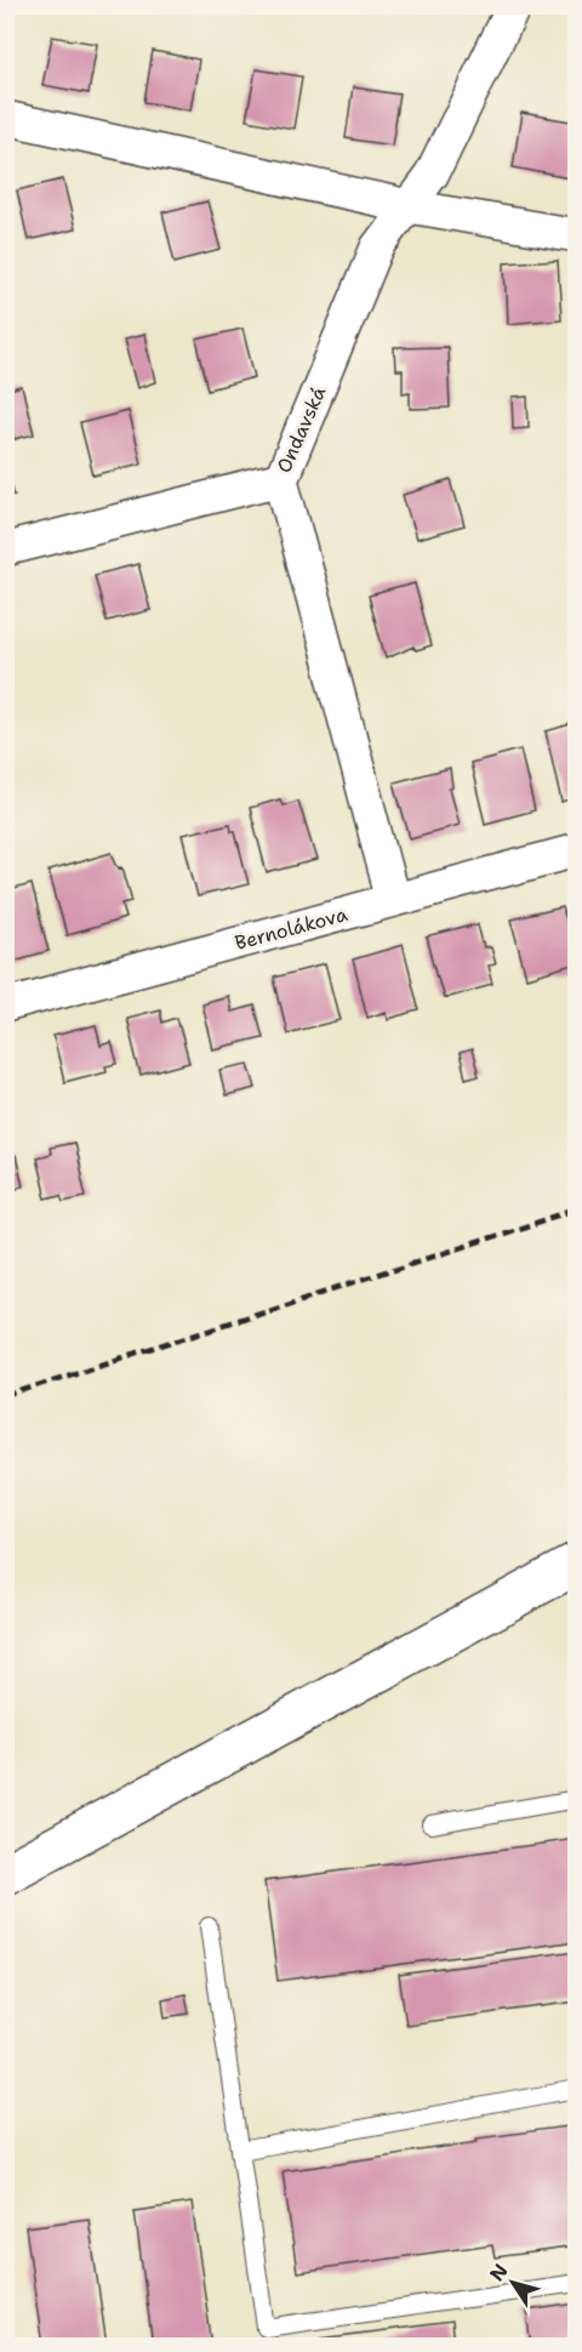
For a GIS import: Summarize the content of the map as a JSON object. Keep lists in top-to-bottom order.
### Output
{
  "streets": {
    "street": ["Ondavská", "Bernolákova"]
  },
  "north": "top left"
}
